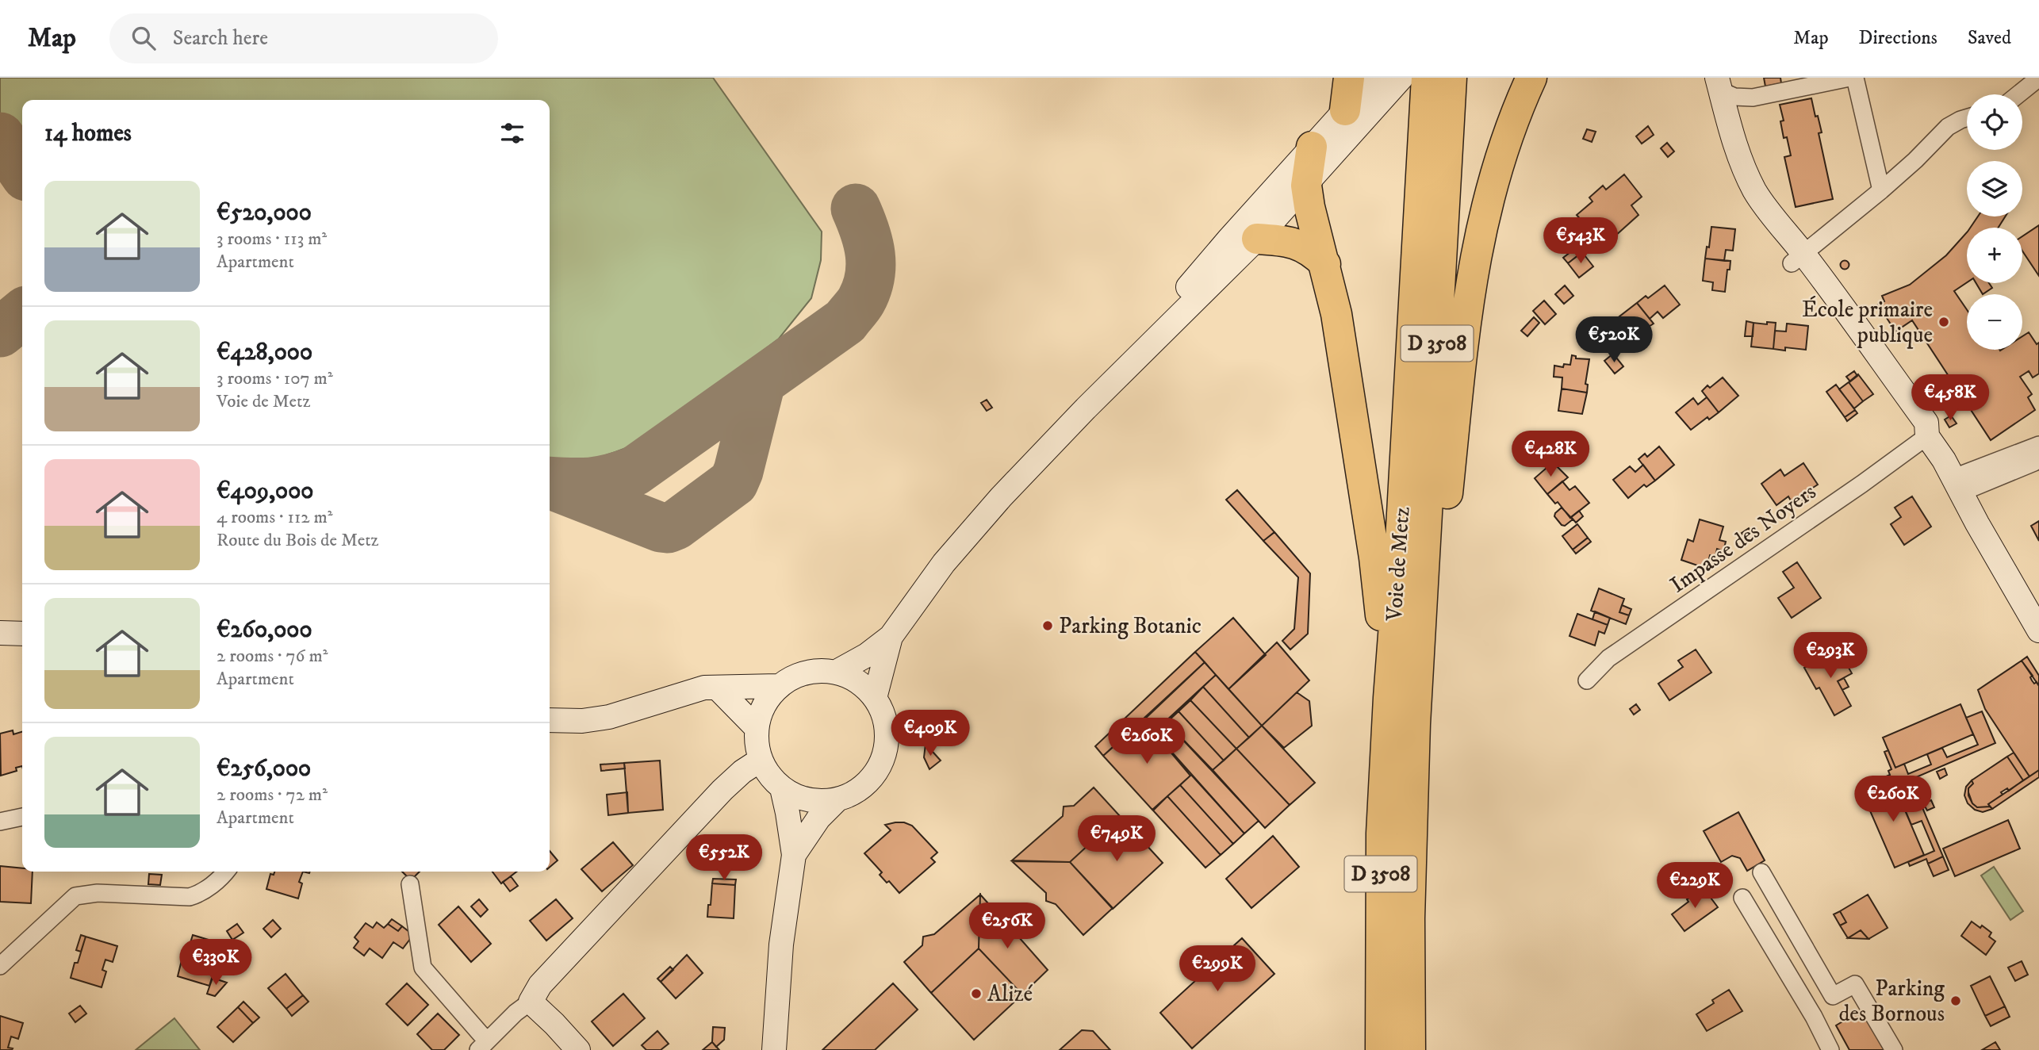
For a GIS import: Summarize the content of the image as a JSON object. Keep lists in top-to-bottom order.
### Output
{
  "streets": {
    "highway": ["D 3508", "Voie de Metz"],
    "street": ["Impasse des Noyers"]
  },
  "places": [
    "École primaire publique",
    "Parking Botanic",
    "Alizé",
    "Parking des Bornous"
  ],
  "page": {
    "header": "Map",
    "search": "Search here",
    "nav": ["Map", "Directions", "Saved"],
    "map_buttons": ["+", "−"],
    "heading": "14 homes",
    "list": [
      {
        "name": "€520,000",
        "note": "3 rooms · 113 m² · Apartment"
      },
      {
        "name": "€428,000",
        "note": "3 rooms · 107 m² · Voie de Metz"
      },
      {
        "name": "€409,000",
        "note": "4 rooms · 112 m² · Route du Bois de Metz"
      },
      {
        "name": "€260,000",
        "note": "2 rooms · 76 m² · Apartment"
      },
      {
        "name": "€256,000",
        "note": "2 rooms · 72 m² · Apartment"
      }
    ],
    "price": [
      "€543K",
      "€520K",
      "€458K",
      "€428K",
      "€293K",
      "€409K",
      "€260K",
      "€260K",
      "€749K",
      "€552K",
      "€229K",
      "€256K",
      "€330K",
      "€299K"
    ]
  }
}
